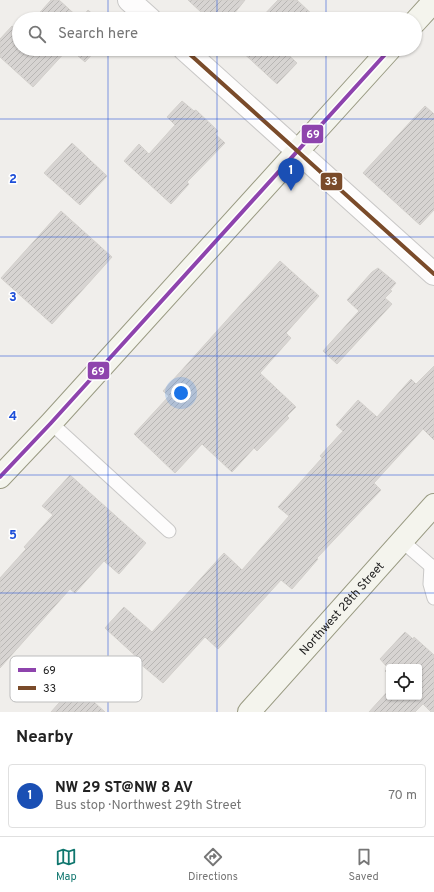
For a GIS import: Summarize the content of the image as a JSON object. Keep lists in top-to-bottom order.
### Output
{
  "streets": {
    "street": ["Northwest 28th Street"]
  },
  "lines": ["transit line 69", "transit line 33"],
  "legend": ["69", "33"],
  "page": {
    "search": "Search here",
    "pins": "1",
    "heading": "Nearby",
    "list": [
      {
        "mark": "1",
        "name": "NW 29 ST@NW 8 AV",
        "note": "Bus stop · Northwest 29th Street",
        "value": "70 m"
      }
    ],
    "nav": ["Map", "Directions", "Saved"]
  },
  "grid": {
    "rows": [
      "2",
      "3",
      "4",
      "5"
    ]
  }
}
